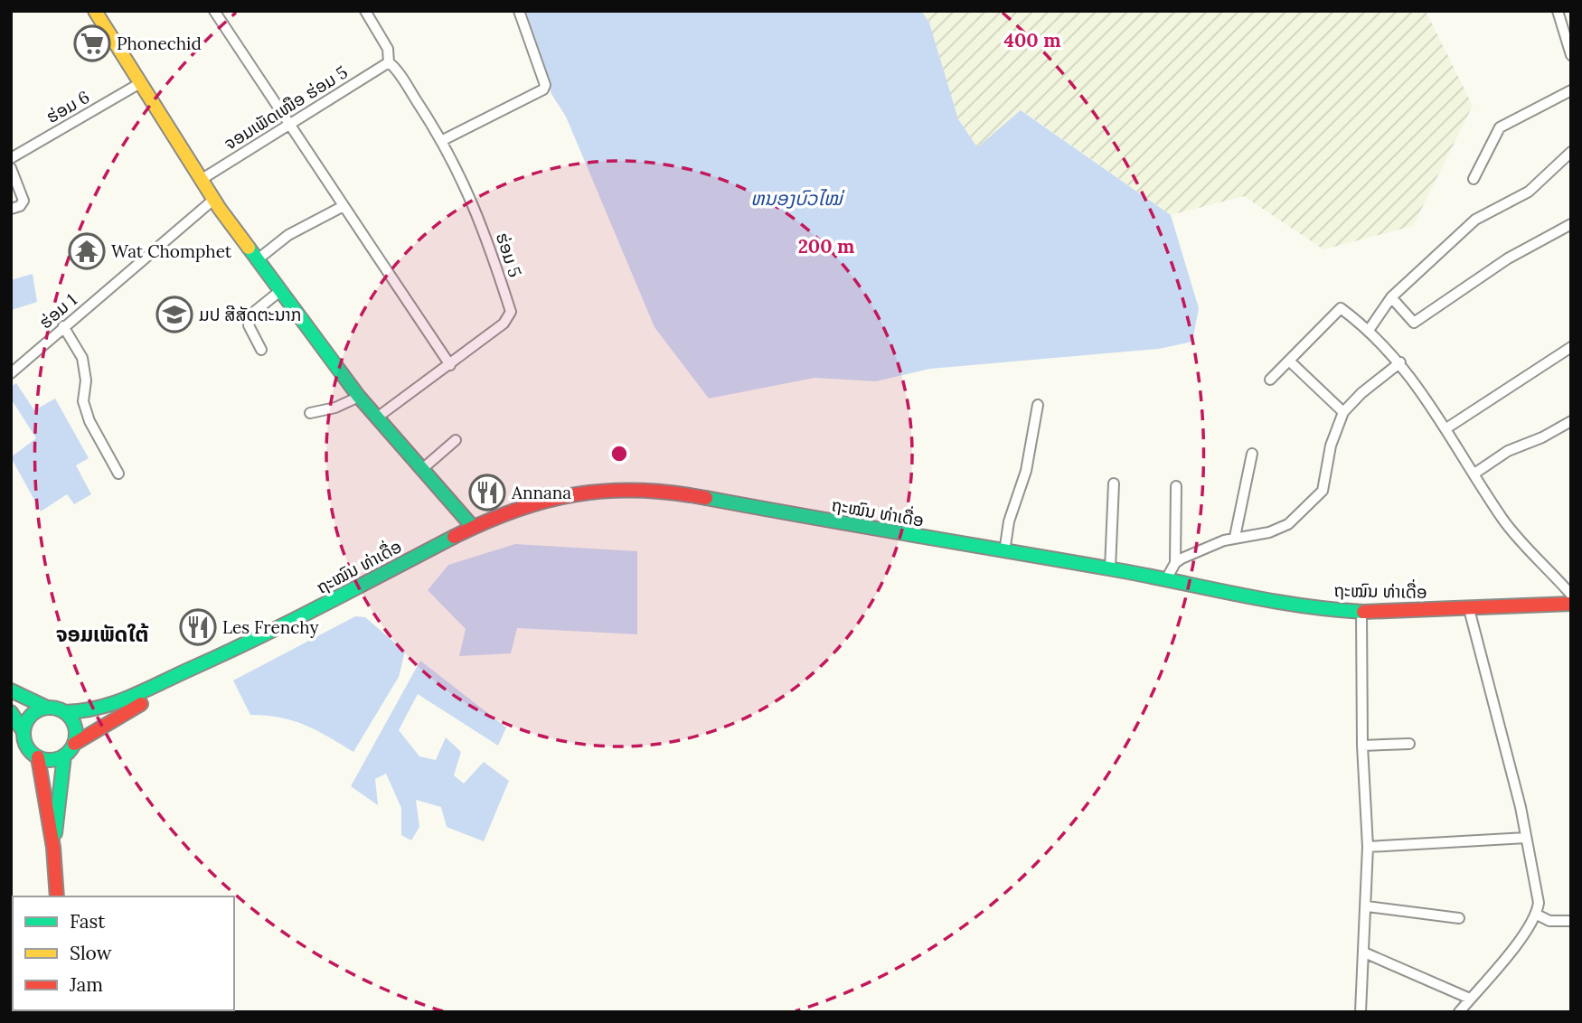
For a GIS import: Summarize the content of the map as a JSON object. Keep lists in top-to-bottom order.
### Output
{
  "streets": {
    "main road": ["ຖະໝົນ ທ່າເດື່ອ"],
    "street": [
      "ຮ່ອມ 6",
      "ຈອມເພັດເໜືອ ຮ່ອມ 5",
      "ຮ່ອມ 5",
      "ຮ່ອມ 1"
    ]
  },
  "crossings": [
    ["ຈອມເພັດເໜືອ ຮ່ອມ 5", "ຮ່ອມ 5"]
  ],
  "districts": ["ຈອມເພັດໃຕ້"],
  "water": ["ຫນອງບົວໄໝ່"],
  "places": {
    "supermarket": ["Phonechid"],
    "temple": ["Wat Chomphet"],
    "school or university": ["ມປ ສີສັດຕະນາກ"],
    "restaurant": ["Annana", "Les Frenchy"]
  },
  "legend": ["Fast", "Slow", "Jam"],
  "rings": ["400 m", "200 m"]
}
